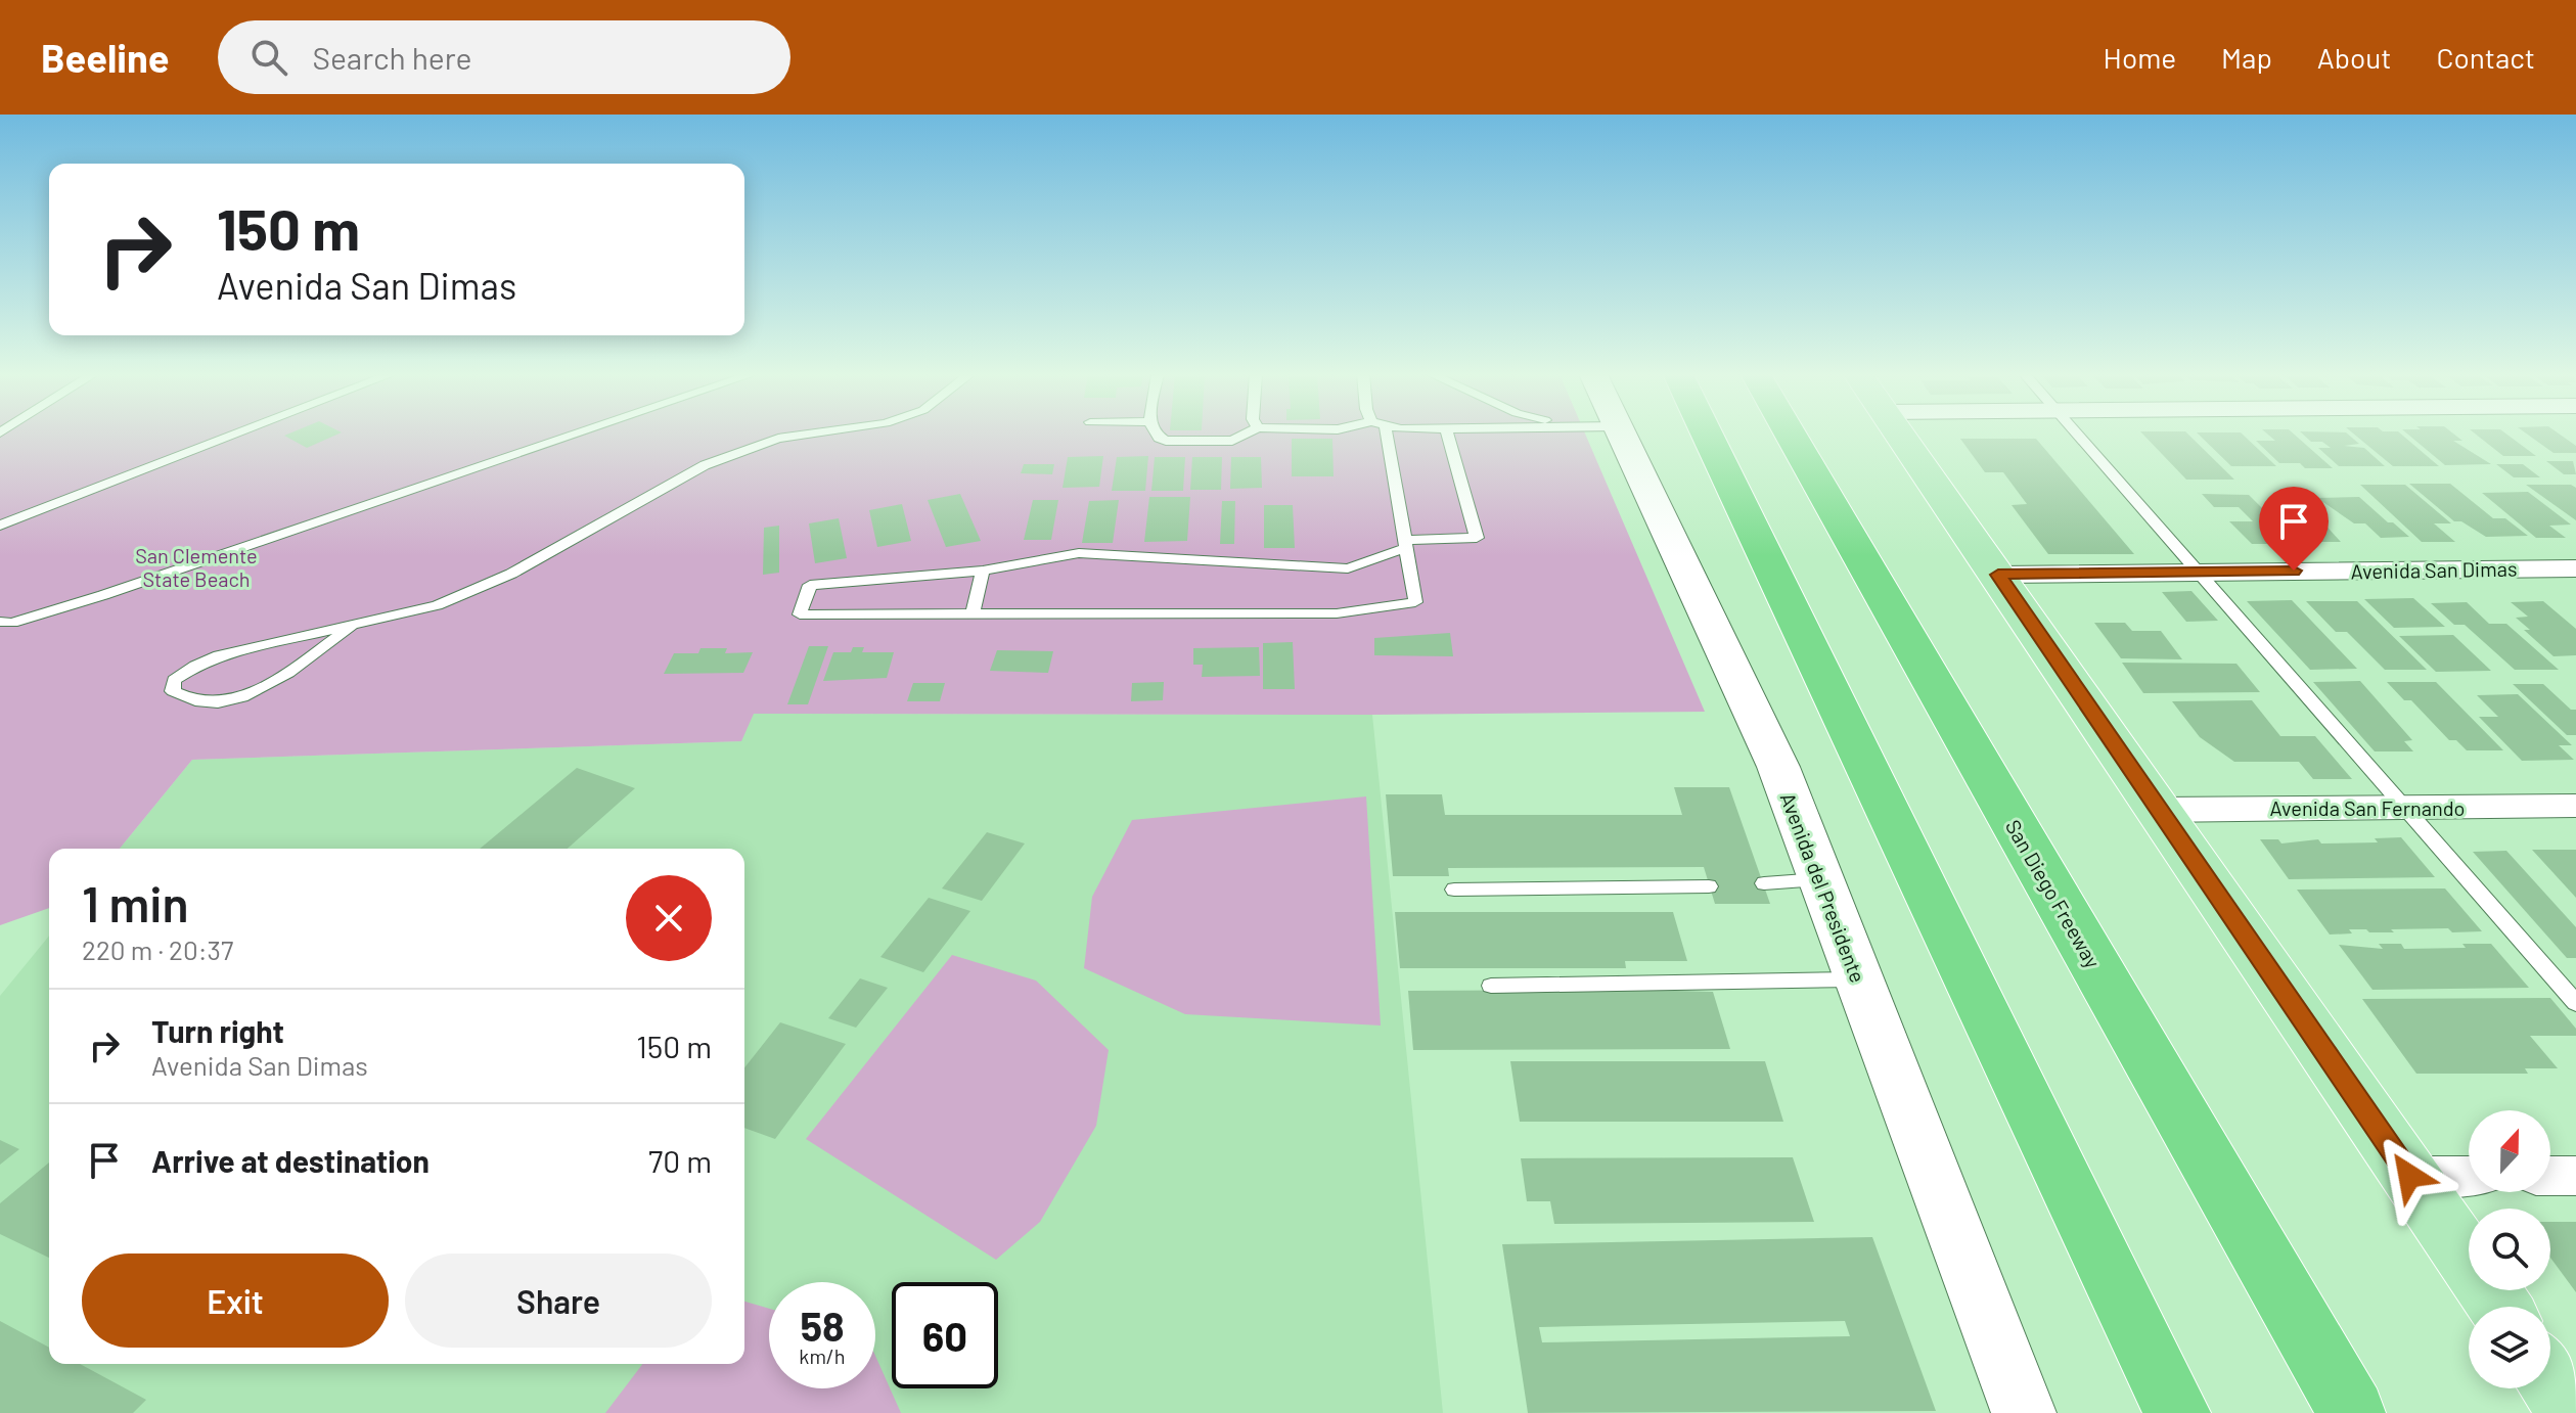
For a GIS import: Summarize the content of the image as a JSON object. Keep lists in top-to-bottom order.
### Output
{
  "streets": {
    "highway": ["San Diego Freeway"],
    "street": ["Avenida San Dimas", "Avenida San Fernando", "Avenida del Presidente"]
  },
  "parks": ["San Clemente State Beach"],
  "north": "top",
  "page": {
    "header": "Beeline",
    "search": "Search here",
    "nav": [
      "Home",
      "Map",
      "About",
      "Contact"
    ],
    "turn": ["150 m", "Avenida San Dimas"],
    "heading": ["1 min", "220 m · 20:37"],
    "list": [
      {
        "name": "Turn right",
        "note": "Avenida San Dimas",
        "value": "150 m"
      },
      {
        "name": "Arrive at destination",
        "value": "70 m"
      }
    ],
    "buttons": ["Exit", "Share"],
    "speed": "58 km/h",
    "limit": "60"
  }
}
